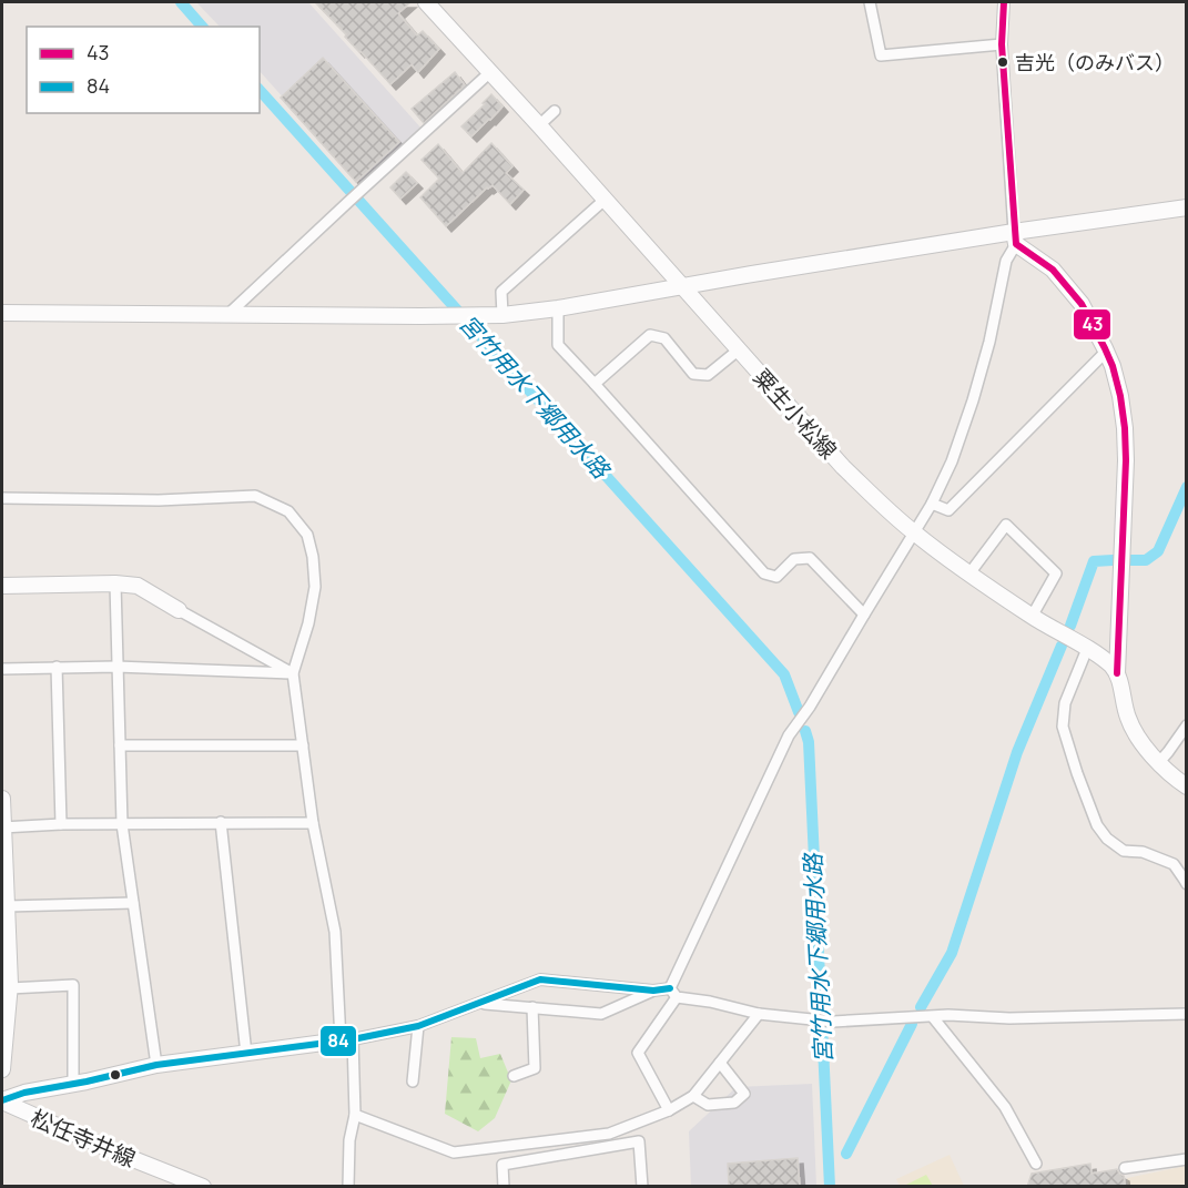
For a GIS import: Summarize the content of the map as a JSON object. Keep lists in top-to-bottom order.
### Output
{
  "streets": {
    "street": ["粟生小松線", "松任寺井線"]
  },
  "water": ["宮竹用水下郷用水路"],
  "places": ["吉光（のみバス）"],
  "lines": ["transit line 43", "transit line 84"],
  "legend": ["43", "84"]
}
